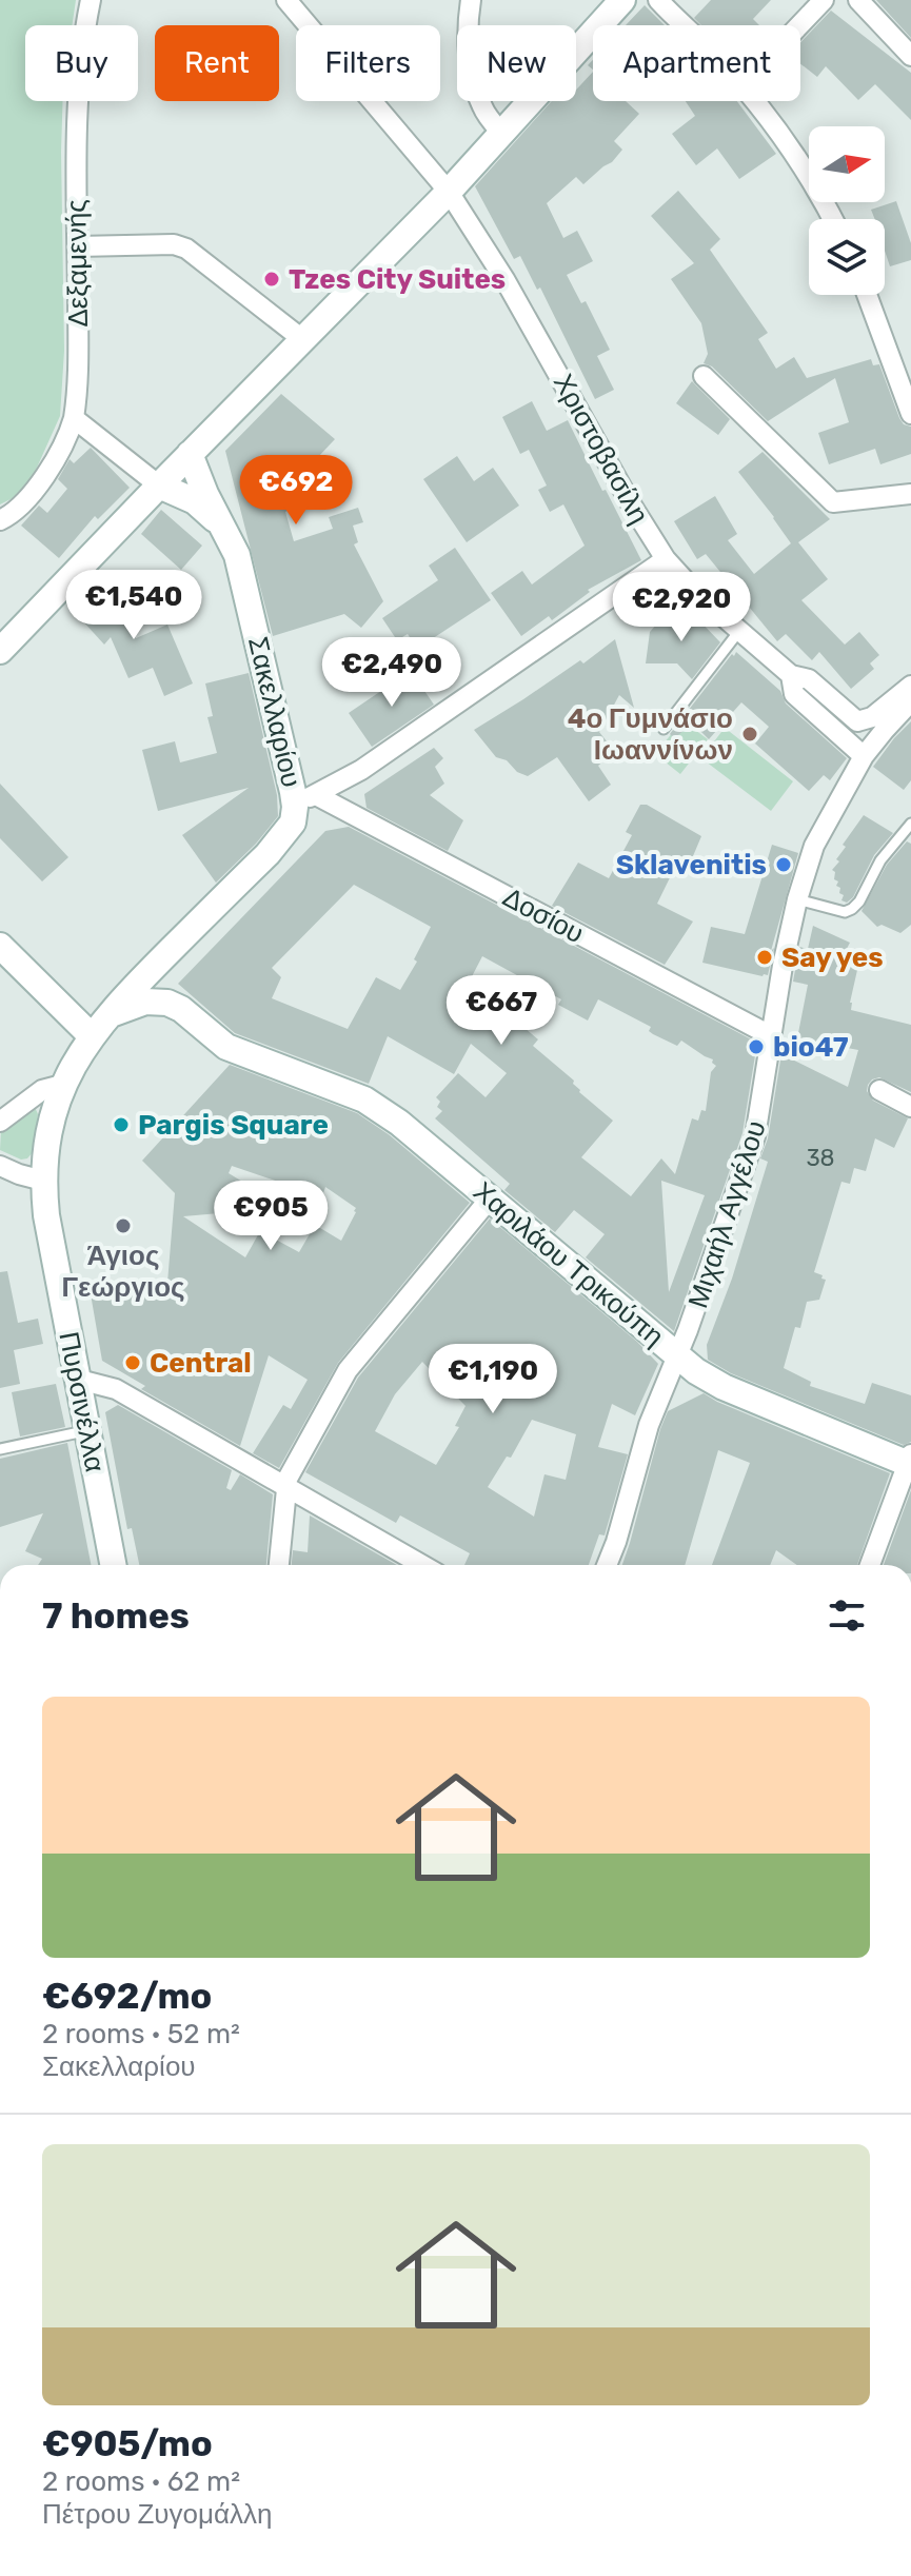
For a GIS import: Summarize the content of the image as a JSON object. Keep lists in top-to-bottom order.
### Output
{
  "streets": {
    "street": [
      "Δεξαμενής",
      "Χριστοβασίλη",
      "Σακελλαρίου",
      "Δοσίου",
      "Μιχαήλ Αγγέλου",
      "Χαριλάου Τρικούπη",
      "Πυρσινέλλα"
    ]
  },
  "crossings": [
    ["Χριστοβασίλη", "Μιχαήλ Αγγέλου"],
    ["Σακελλαρίου", "Δοσίου"],
    ["Σακελλαρίου", "Χαριλάου Τρικούπη"],
    ["Σακελλαρίου", "Πυρσινέλλα"],
    ["Δοσίου", "Μιχαήλ Αγγέλου"],
    ["Μιχαήλ Αγγέλου", "Χαριλάου Τρικούπη"]
  ],
  "places": [
    "Tzes City Suites",
    "4ο Γυμνάσιο Ιωαννίνων",
    "Sklavenitis",
    "Say yes",
    "bio47",
    "Pargis Square",
    "Άγιος Γεώργιος",
    "Central"
  ],
  "house_numbers": ["38"],
  "north": "right",
  "page": {
    "chip": [
      "Buy",
      "Rent",
      "Filters",
      "New",
      "Apartment"
    ],
    "price": [
      "€692",
      "€1,540",
      "€2,920",
      "€2,490",
      "€667",
      "€905",
      "€1,190"
    ],
    "heading": "7 homes",
    "list": [
      {
        "name": "€692/mo",
        "note": "2 rooms · 52 m² · Σακελλαρίου"
      },
      {
        "name": "€905/mo",
        "note": "2 rooms · 62 m² · Πέτρου Ζυγομάλλη"
      }
    ]
  }
}
